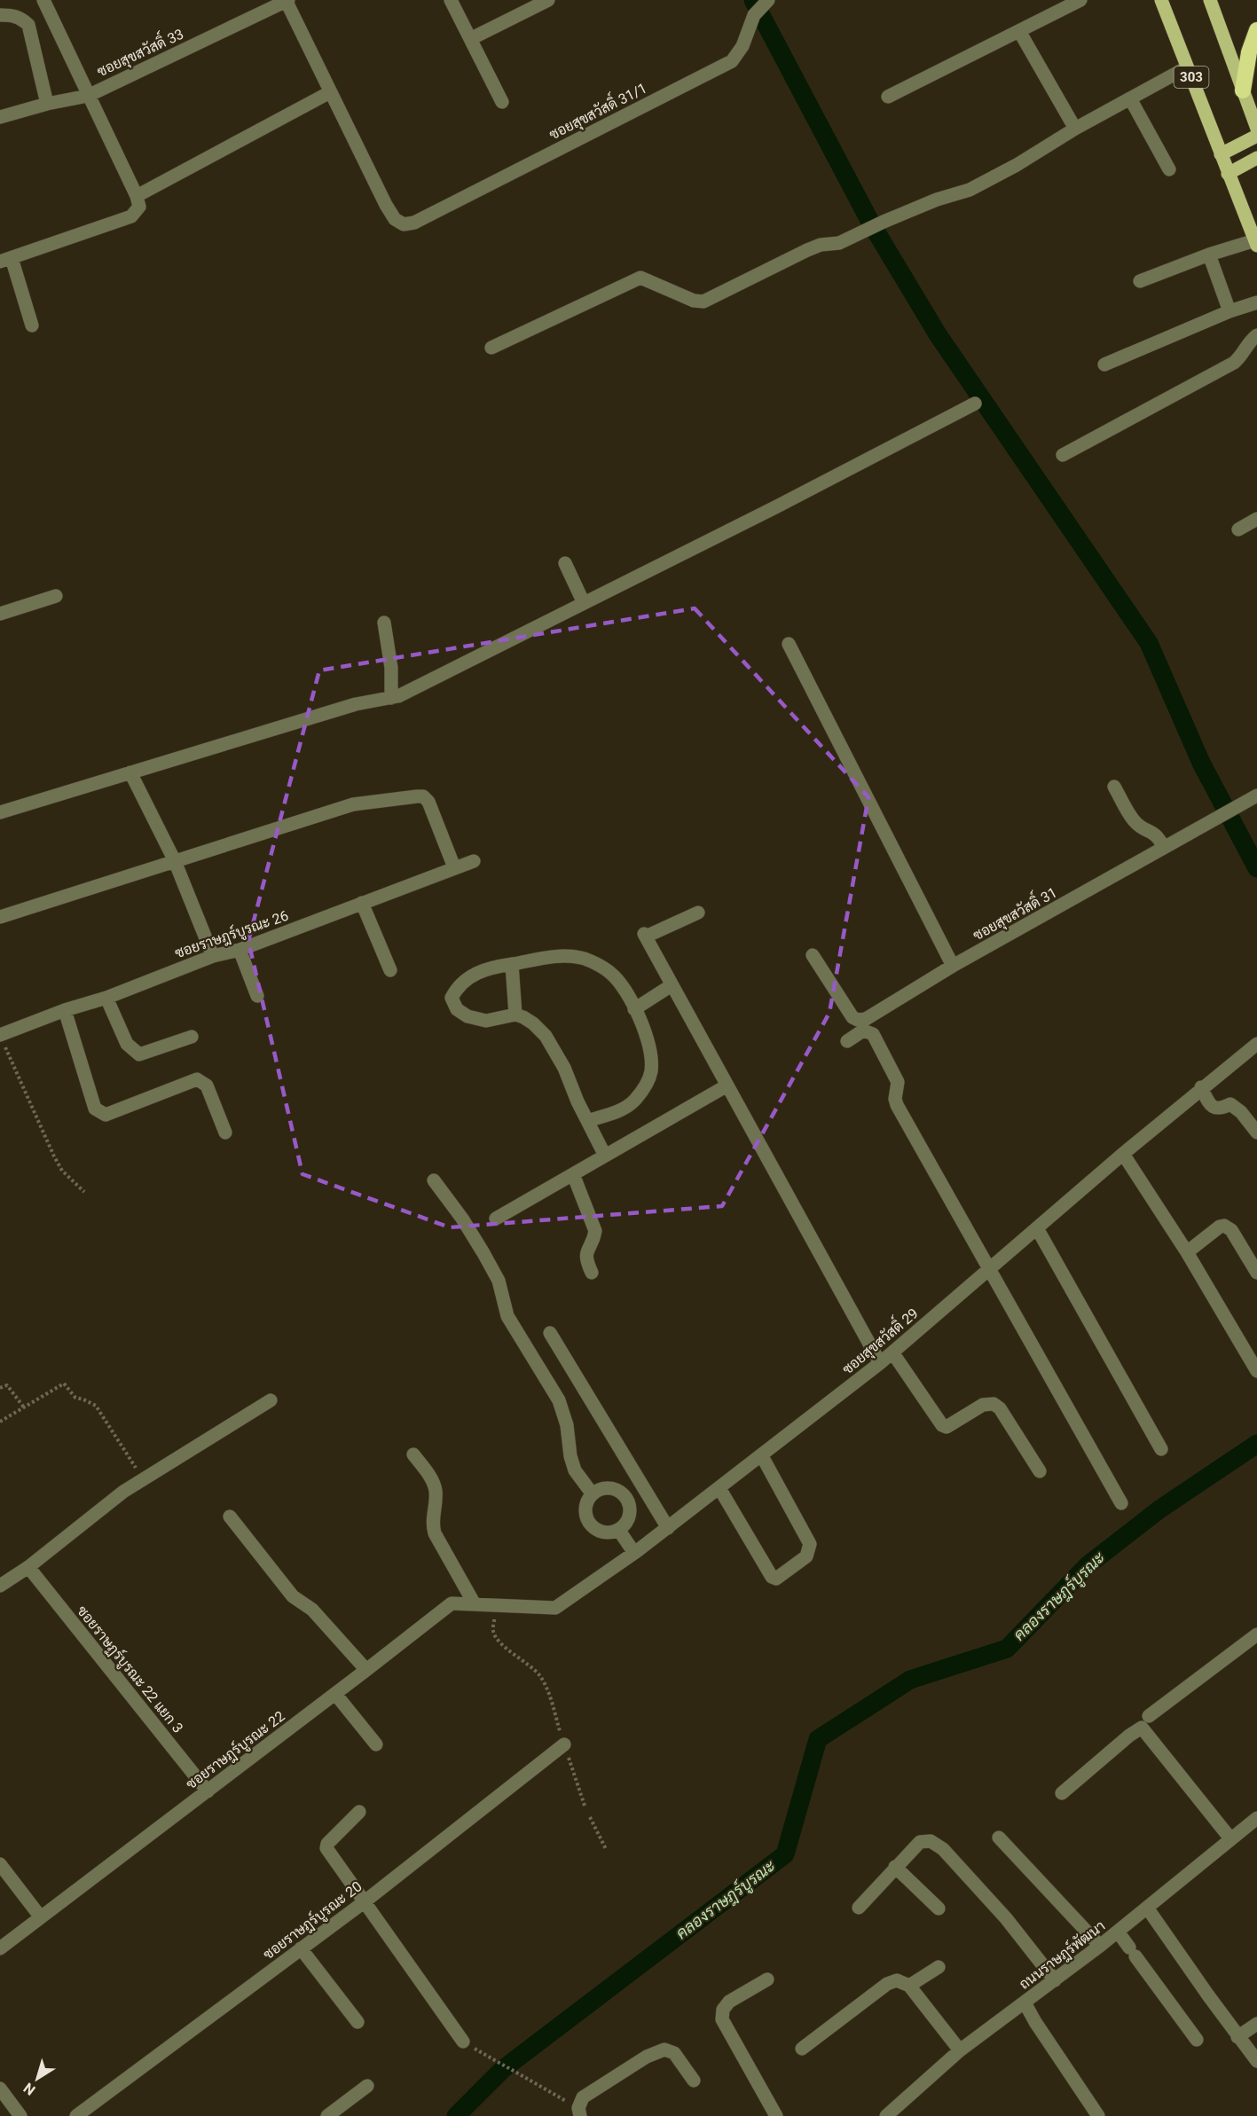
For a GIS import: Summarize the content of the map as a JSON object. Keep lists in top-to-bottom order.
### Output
{
  "streets": {
    "main road": ["303"],
    "street": [
      "ซอยสุขสวัสดิ์ 33",
      "ซอยสุขสวัสดิ์ 31/1",
      "ซอยสุขสวัสดิ์ 31",
      "ซอยราษฎร์บูรณะ 26",
      "ซอยสุขสวัสดิ์ 29",
      "ซอยราษฏร์บูรณะ 22 แยก 3",
      "ซอยราษฎร์บูรณะ 22",
      "ซอยราษฎร์บูรณะ 20",
      "ถนนราษฎร์พัฒนา"
    ]
  },
  "crossings": [
    ["ซอยสุขสวัสดิ์ 29", "ซอยราษฎร์บูรณะ 22"],
    ["ซอยราษฏร์บูรณะ 22 แยก 3", "ซอยราษฎร์บูรณะ 22"]
  ],
  "water": ["คลองราษฎร์บูรณะ"],
  "north": "bottom left"
}
